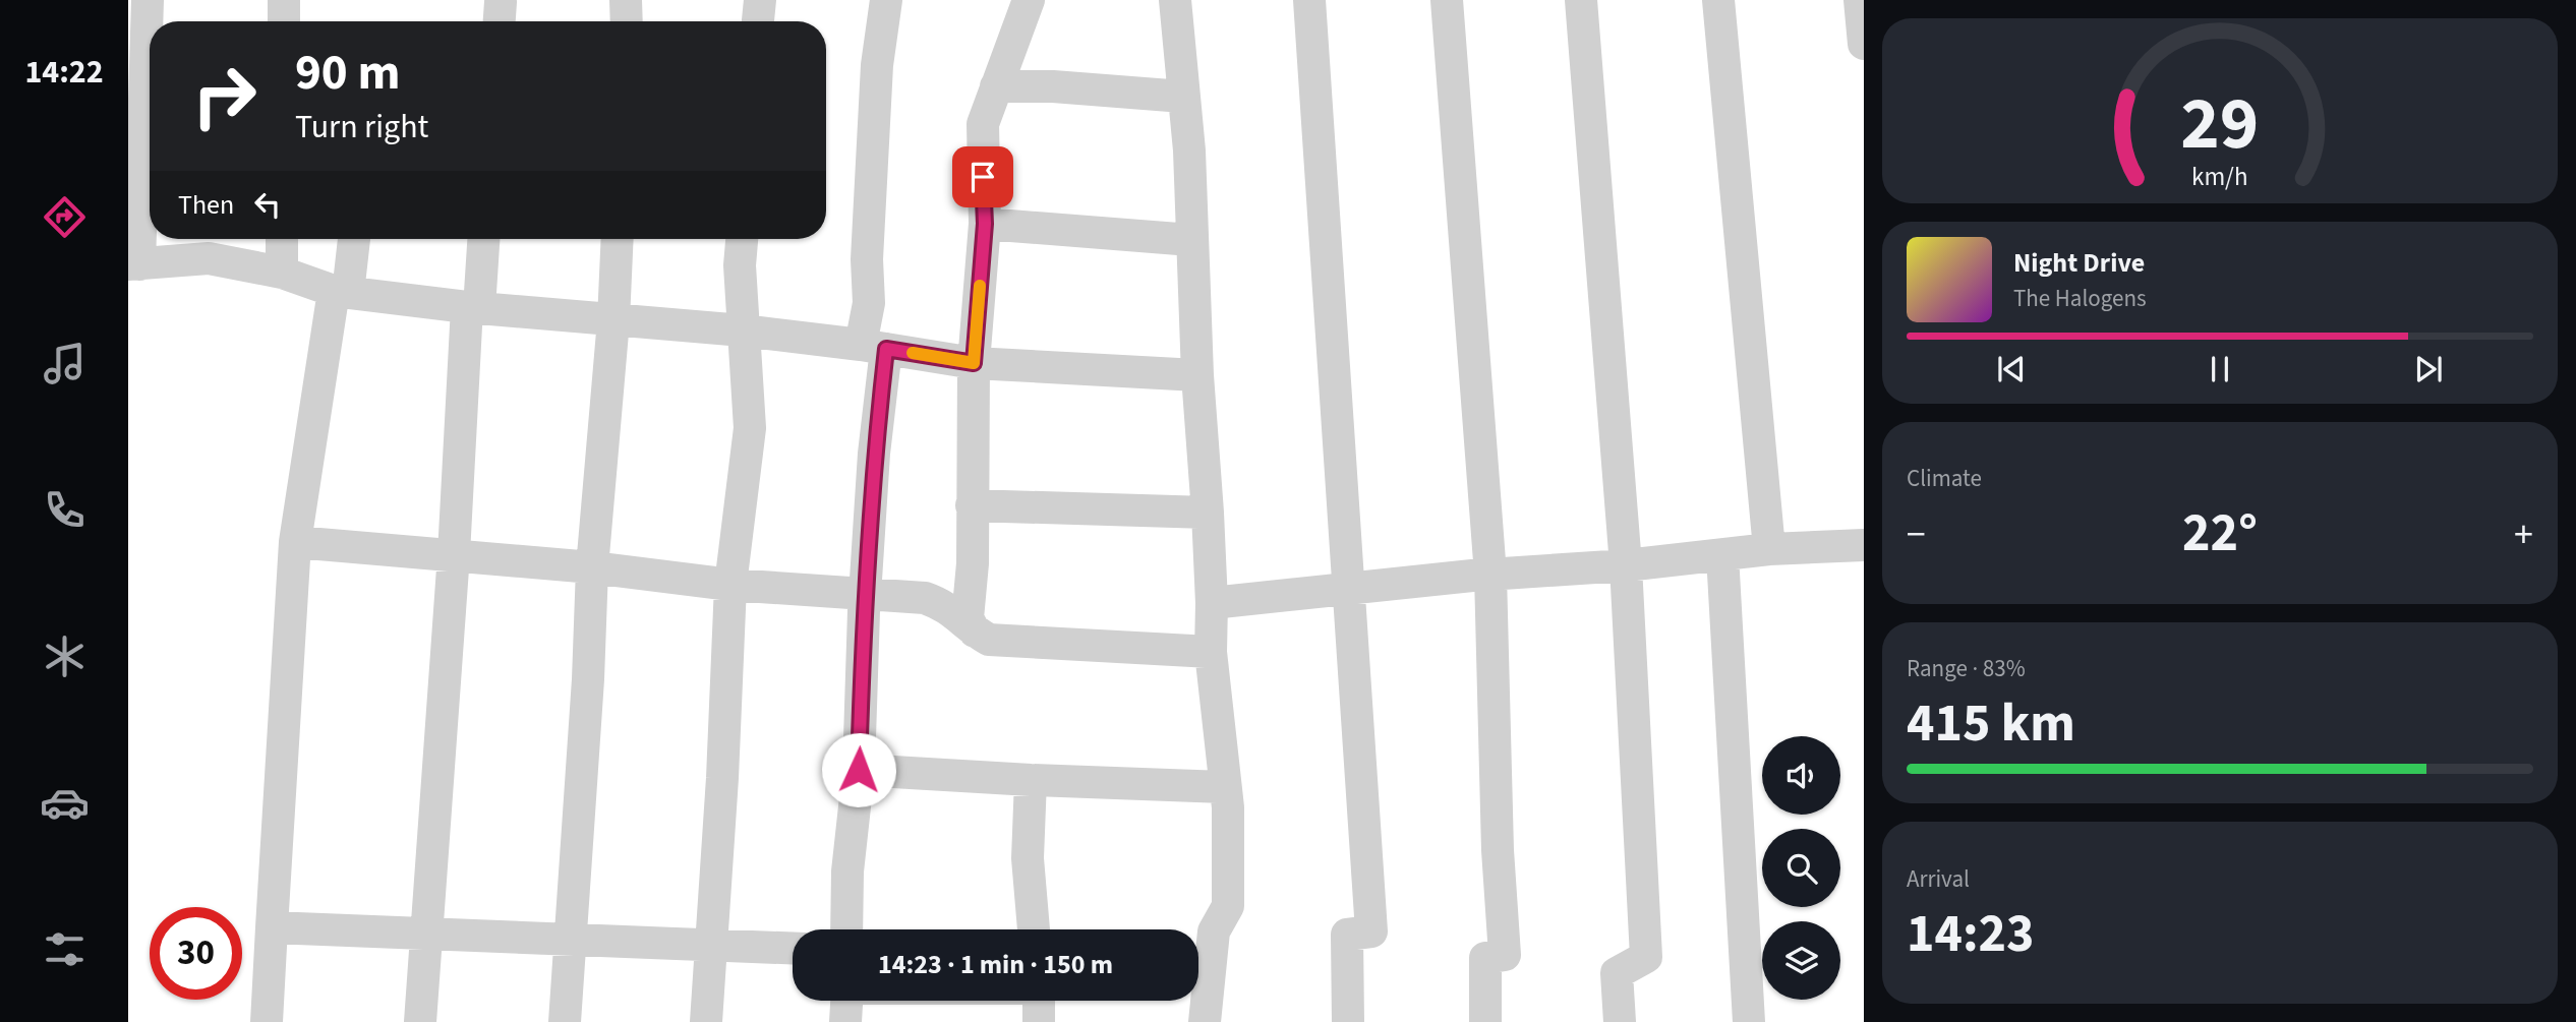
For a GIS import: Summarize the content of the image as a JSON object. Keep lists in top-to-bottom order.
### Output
{
  "page": {
    "tabs": "14:22",
    "turn": ["90 m", "Turn right"],
    "then": "Then",
    "song": ["Night Drive", "The Halogens"],
    "tile": [
      "Climate",
      ["Range · 83%", "415 km"],
      ["Arrival", "14:23"]
    ],
    "heat": ["−", "22°", "+"],
    "limit": "30",
    "trip": "14:23 · 1 min · 150 m",
    "gauge": ["29", "km/h"]
  }
}
